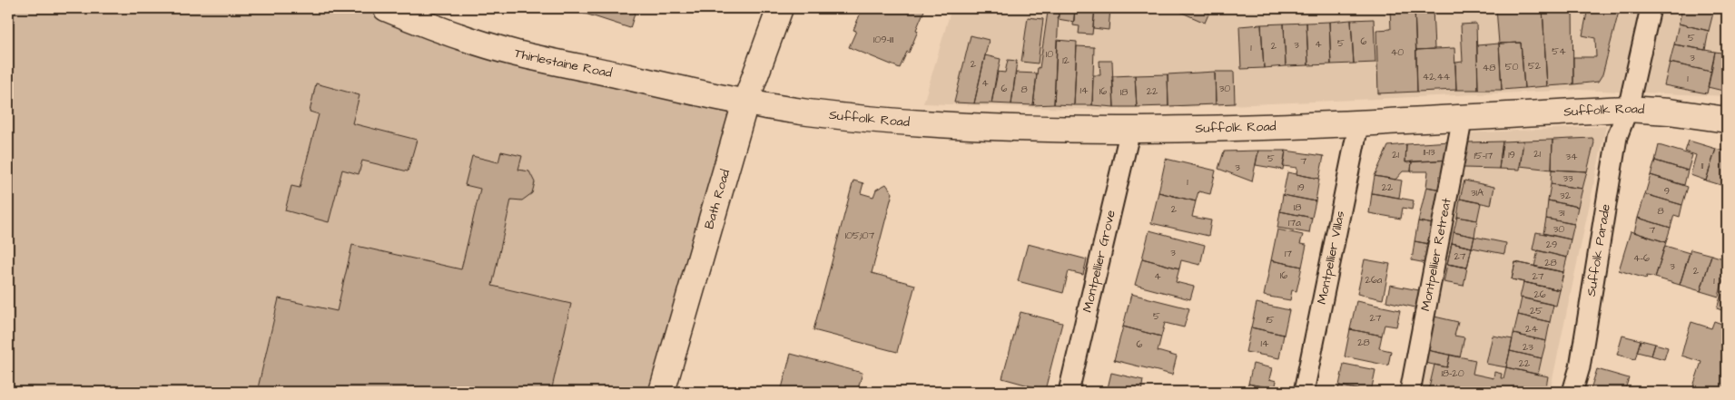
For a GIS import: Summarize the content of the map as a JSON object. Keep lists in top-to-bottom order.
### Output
{
  "streets": {
    "main road": ["Thirlestaine Road", "Suffolk Road", "Bath Road"],
    "street": [
      "Suffolk Parade",
      "Montpellier Retreat",
      "Montpellier Villas",
      "Montpellier Grove"
    ]
  },
  "crossings": [
    ["Thirlestaine Road", "Suffolk Road"],
    ["Thirlestaine Road", "Bath Road"],
    ["Suffolk Road", "Bath Road"],
    ["Suffolk Road", "Suffolk Parade"],
    ["Suffolk Road", "Montpellier Retreat"],
    ["Suffolk Road", "Montpellier Villas"],
    ["Suffolk Road", "Montpellier Grove"]
  ],
  "house_numbers": [
    "5",
    "109-111",
    "6",
    "5",
    "4",
    "3",
    "2",
    "1",
    "54",
    "40",
    "10",
    "3",
    "12",
    "2",
    "52",
    "50",
    "48",
    "42,44",
    "1",
    "4",
    "6",
    "30",
    "8",
    "14",
    "16",
    "22",
    "18",
    "11-13",
    "21",
    "21",
    "19",
    "15-17",
    "34",
    "5",
    "7",
    "11",
    "3",
    "33",
    "1",
    "1",
    "19",
    "22",
    "9",
    "31A",
    "32",
    "18",
    "2",
    "8",
    "31",
    "17a",
    "30",
    "7",
    "105;107",
    "29",
    "3",
    "17",
    "27",
    "4-6",
    "28",
    "3",
    "2",
    "16",
    "4",
    "27",
    "26a",
    "1",
    "26",
    "25",
    "5",
    "27",
    "15",
    "24",
    "28",
    "14",
    "6",
    "23",
    "22",
    "18-20"
  ]
}
